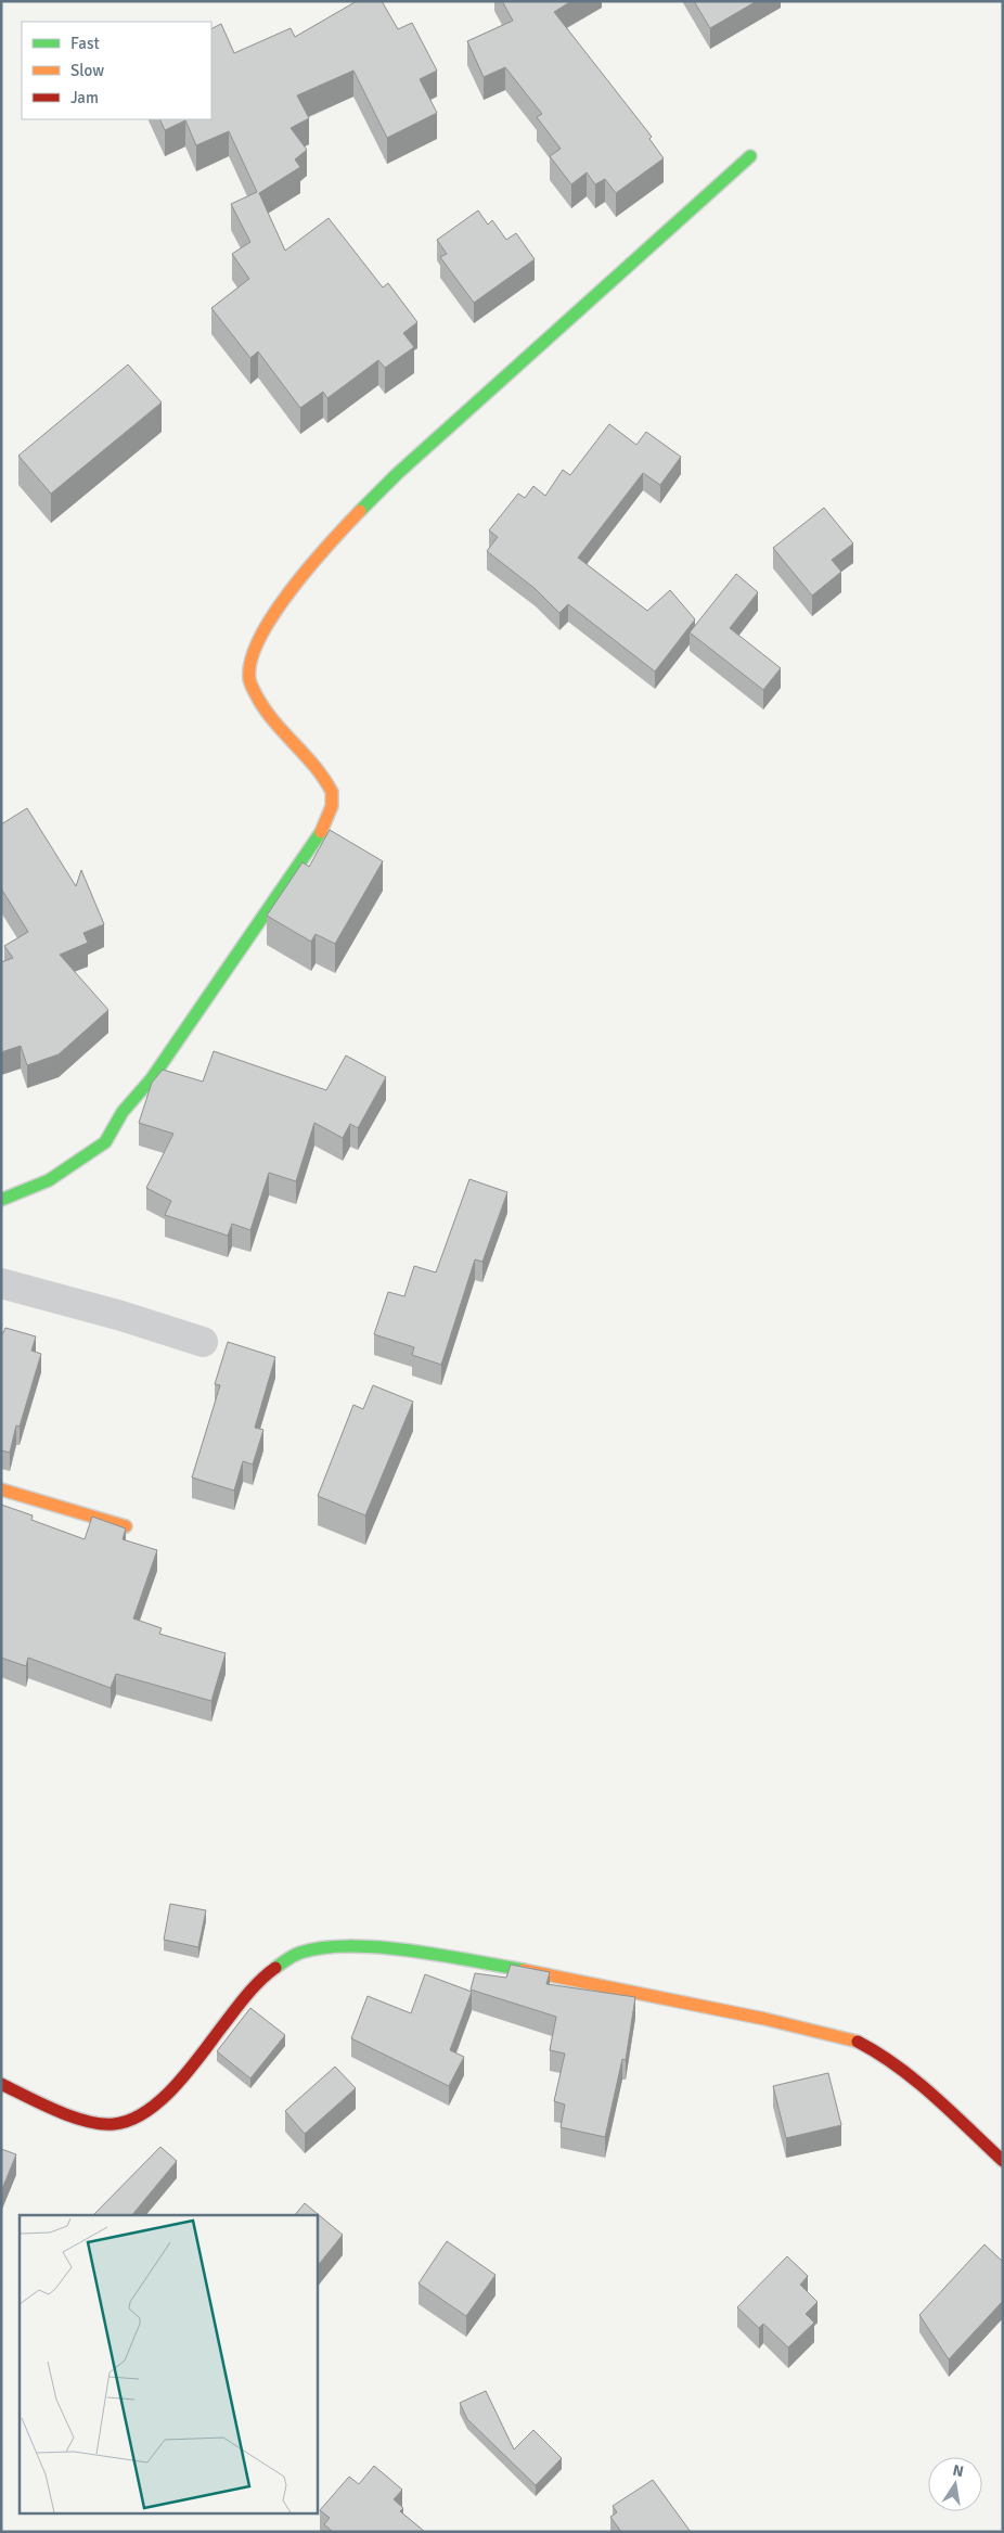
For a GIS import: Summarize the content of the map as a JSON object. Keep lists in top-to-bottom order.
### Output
{
  "legend": ["Fast", "Slow", "Jam"],
  "north": "top"
}
